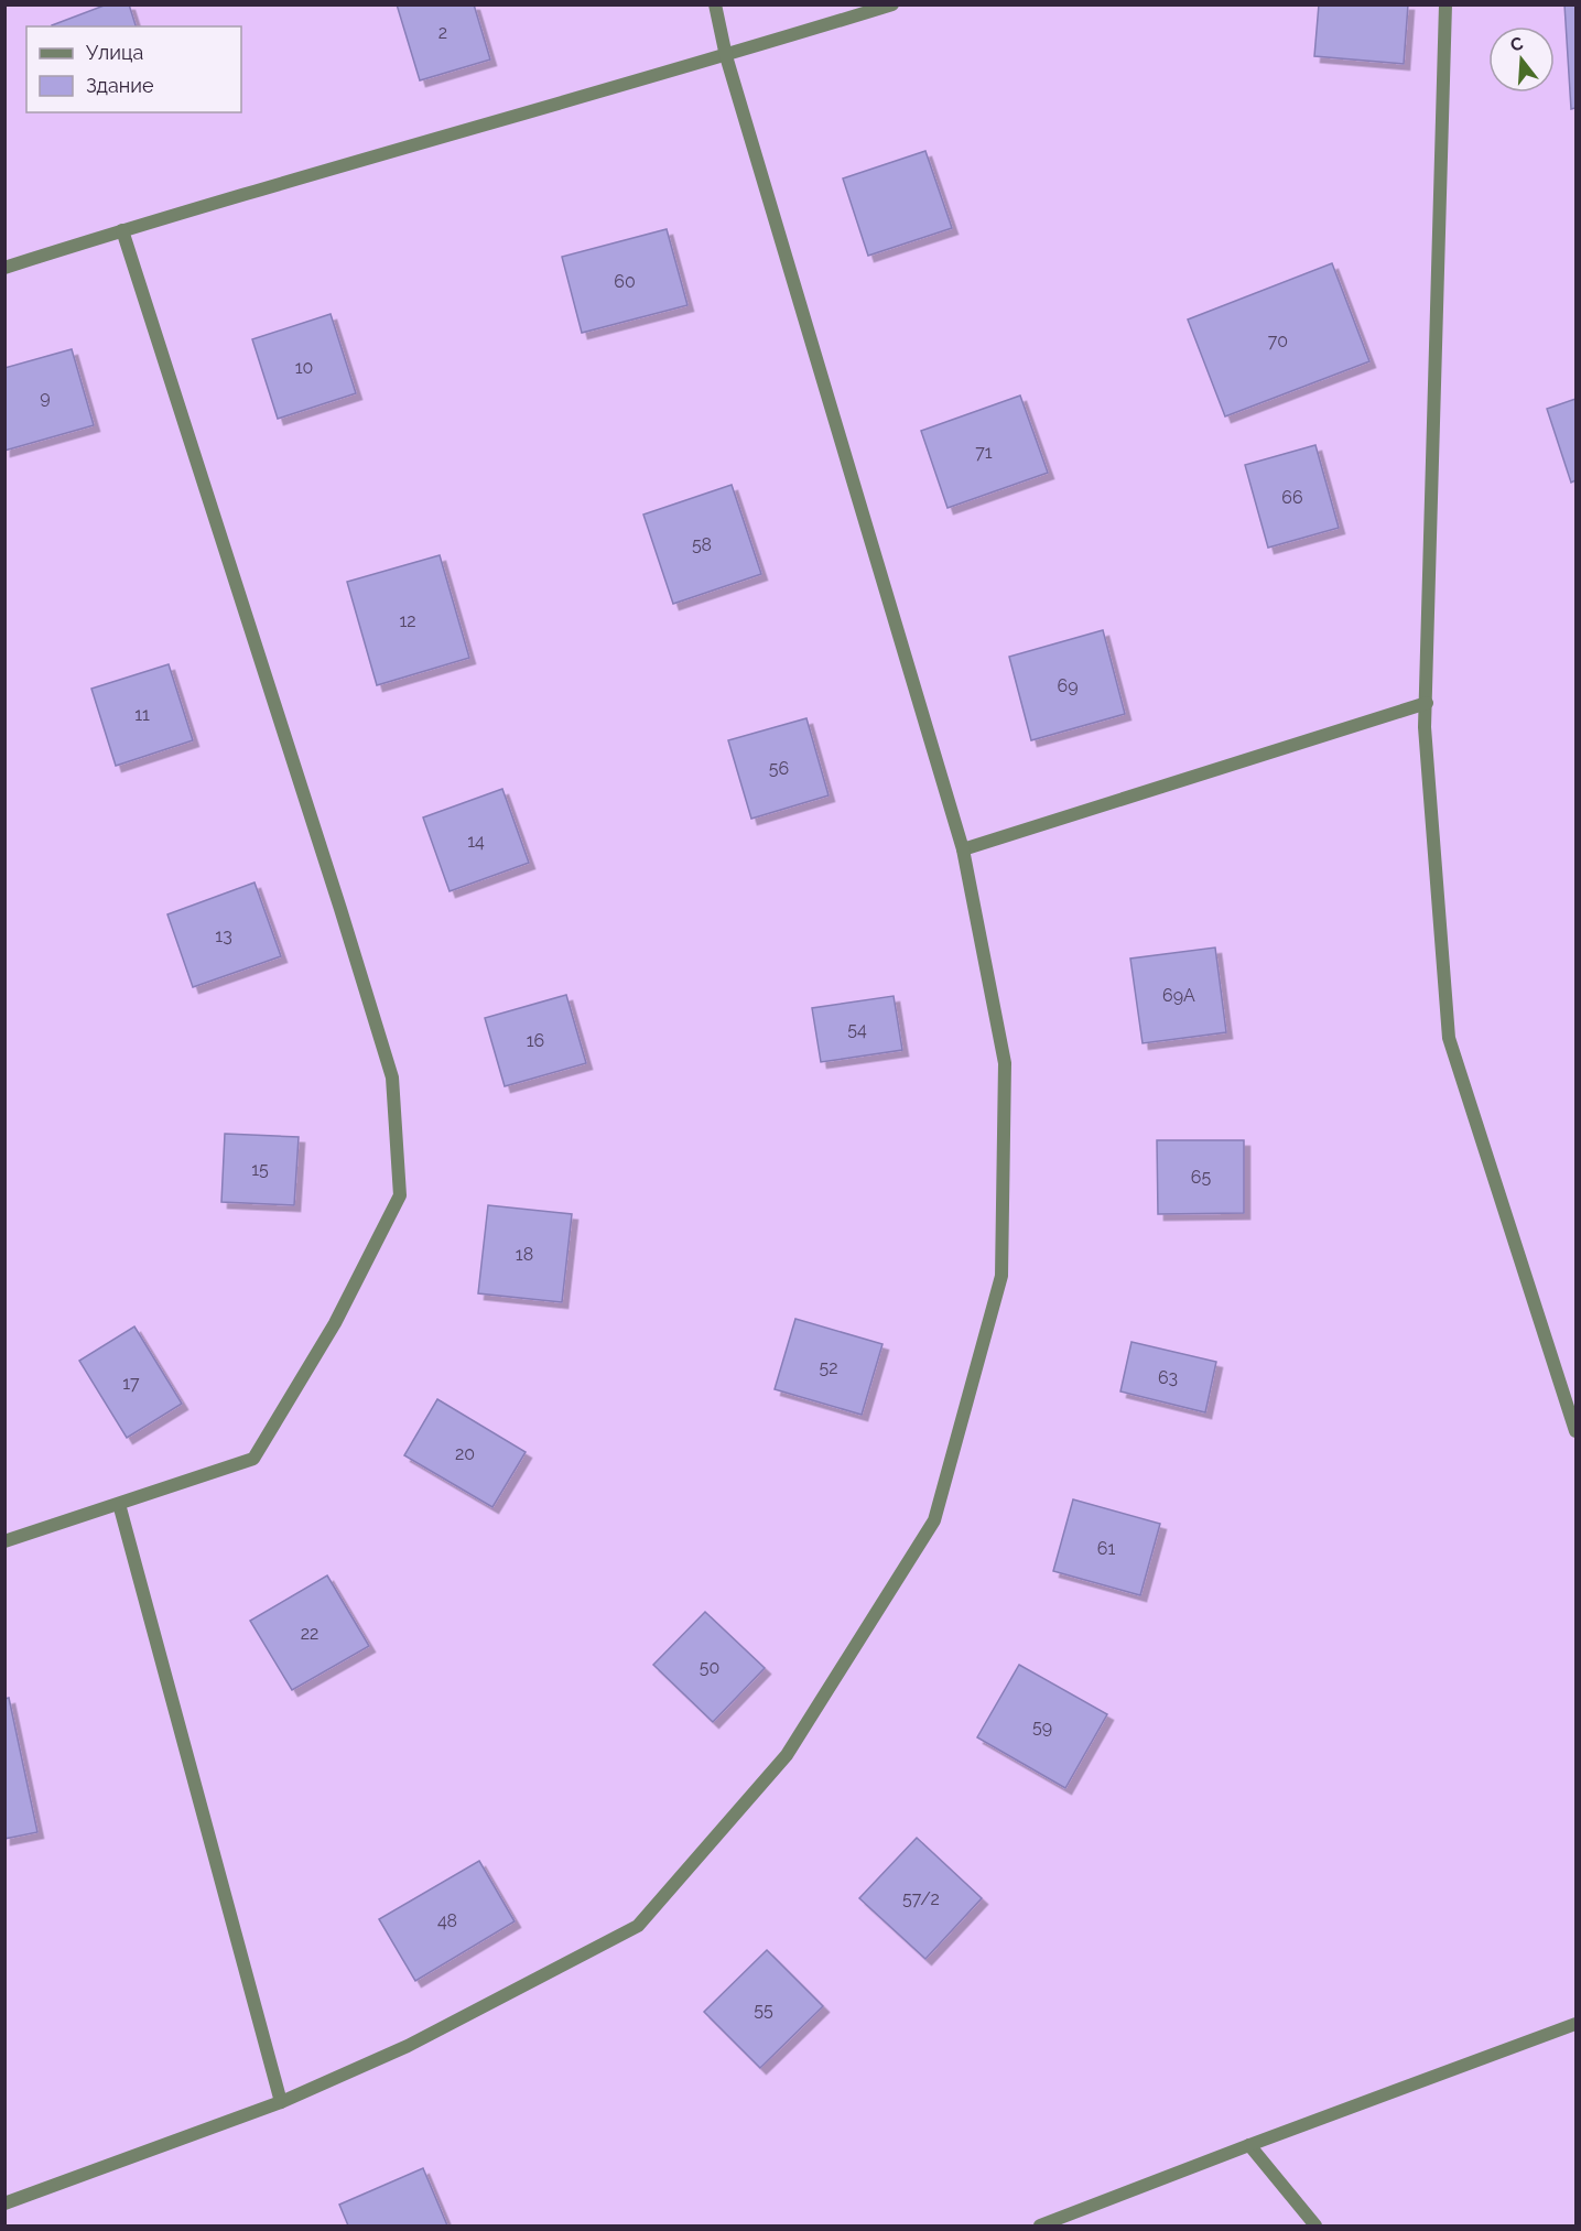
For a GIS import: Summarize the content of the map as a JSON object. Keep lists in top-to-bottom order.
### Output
{
  "house_numbers": [
    "2",
    "60",
    "70",
    "10",
    "9",
    "71",
    "66",
    "58",
    "12",
    "69",
    "11",
    "56",
    "14",
    "13",
    "69А",
    "54",
    "16",
    "15",
    "65",
    "18",
    "52",
    "63",
    "17",
    "20",
    "61",
    "22",
    "50",
    "59",
    "57/2",
    "48",
    "55"
  ],
  "legend": ["Улица", "Здание"],
  "north": "top"
}
